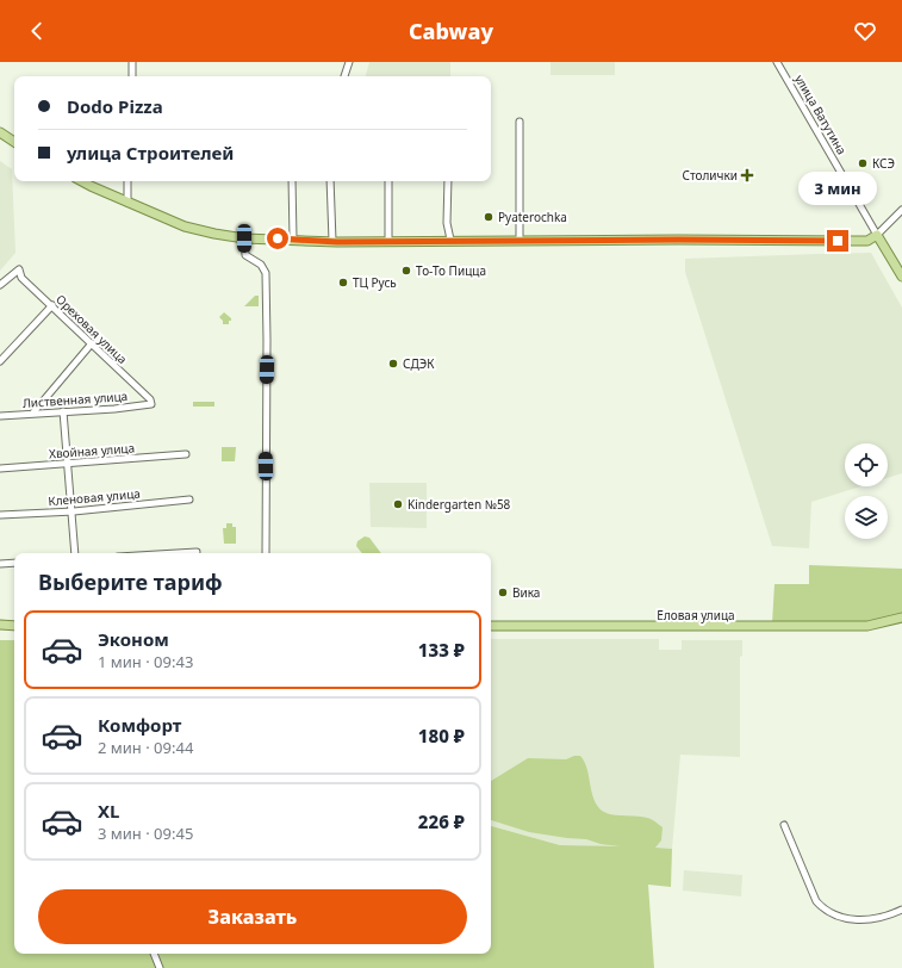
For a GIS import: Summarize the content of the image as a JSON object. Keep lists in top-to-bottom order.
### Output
{
  "streets": {
    "main road": ["улица Ватутина", "Еловая улица"],
    "street": [
      "Ореховая улица",
      "Лиственная улица",
      "Хвойная улица",
      "Кленовая улица"
    ]
  },
  "crossings": [
    ["Ореховая улица", "Лиственная улица"]
  ],
  "places": {
    "other": [
      "КСЭ",
      "Pyaterochka",
      "То-То Пицца",
      "ТЦ Русь",
      "СДЭК",
      "Kindergarten №58",
      "Вика"
    ],
    "health": ["Столички"]
  },
  "page": {
    "header": "Cabway",
    "banner": ["Dodo Pizza", "улица Строителей"],
    "bubble": "3 мин",
    "heading": "Выберите тариф",
    "list": [
      {
        "name": "Эконом",
        "note": "1 мин · 09:43",
        "value": "133 ₽"
      },
      {
        "name": "Комфорт",
        "note": "2 мин · 09:44",
        "value": "180 ₽"
      },
      {
        "name": "XL",
        "note": "3 мин · 09:45",
        "value": "226 ₽"
      }
    ],
    "buttons": "Заказать"
  }
}
